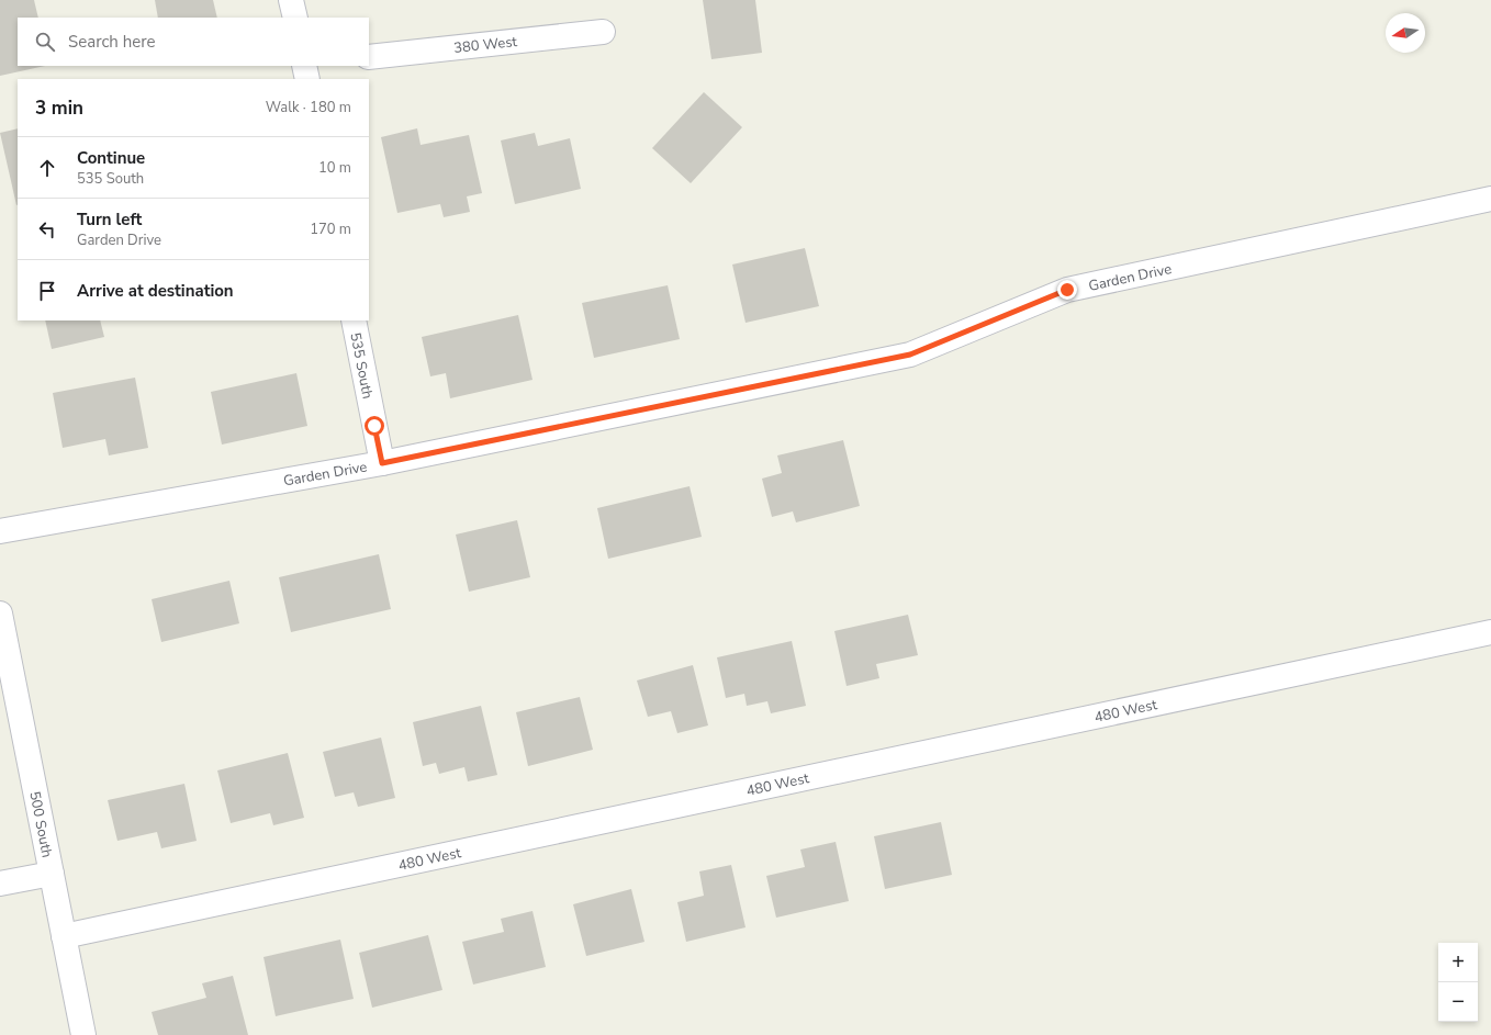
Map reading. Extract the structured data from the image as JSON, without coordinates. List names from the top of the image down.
{
  "streets": {
    "street": [
      "380 West",
      "Garden Drive",
      "535 South",
      "480 West",
      "500 South"
    ]
  },
  "crossings": [
    ["Garden Drive", "535 South"],
    ["480 West", "500 South"]
  ],
  "north": "left",
  "page": {
    "search": "Search here",
    "heading": ["3 min", "Walk · 180 m"],
    "list": [
      ["Continue", "535 South", "10 m"],
      ["Turn left", "Garden Drive", "170 m"],
      "Arrive at destination"
    ],
    "map_buttons": ["+", "−"]
  }
}
